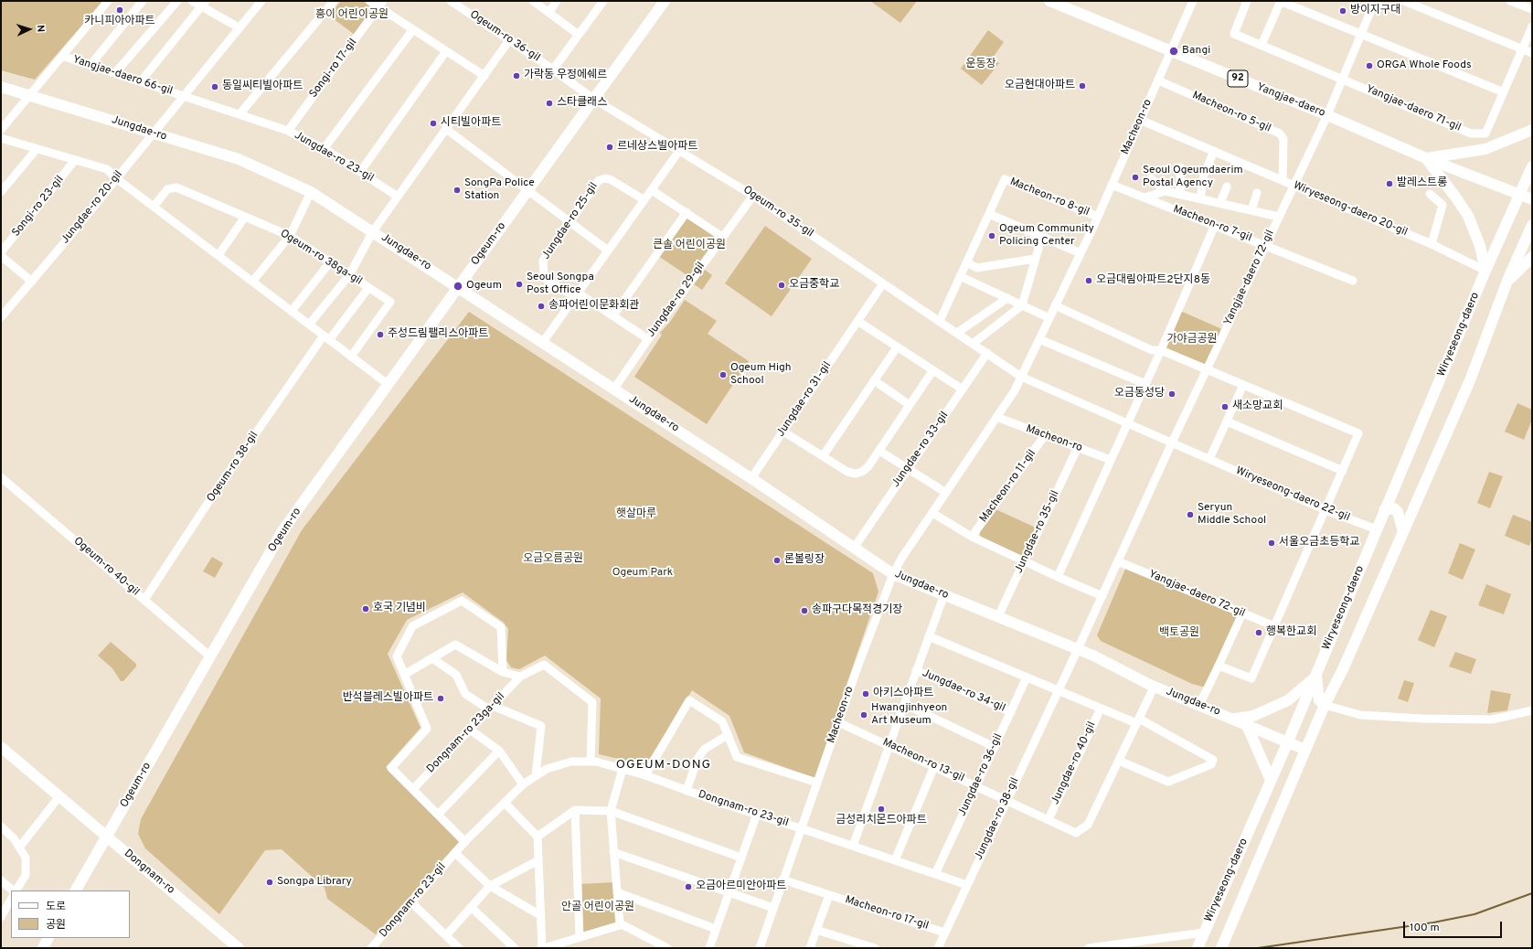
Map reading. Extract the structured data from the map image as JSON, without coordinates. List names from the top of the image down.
{
  "streets": {
    "main road": [
      "92",
      "Yangjae-daero",
      "Jungdae-ro",
      "Ogeum-ro",
      "Wiryeseong-daero",
      "Dongnam-ro"
    ],
    "street": [
      "Ogeum-ro 36-gil",
      "Songi-ro 17-gil",
      "Yangjae-daero 66-gil",
      "Yangjae-daero 71-gil",
      "Macheon-ro 5-gil",
      "Macheon-ro",
      "Jungdae-ro 23-gil",
      "Macheon-ro 8-gil",
      "Songi-ro 23-gil",
      "Jungdae-ro 20-gil",
      "Wiryeseong-daero 20-gil",
      "Ogeum-ro 35-gil",
      "Jungdae-ro 25-gil",
      "Macheon-ro 7-gil",
      "Ogeum-ro 38ga-gil",
      "Yangjae-daero 72-gil",
      "Jungdae-ro 29-gil",
      "Jungdae-ro 31-gil",
      "Jungdae-ro 33-gil",
      "Ogeum-ro 38-gil",
      "Macheon-ro 11-gil",
      "Wiryeseong-daero 22-gil",
      "Jungdae-ro 35-gil",
      "Ogeum-ro 40-gil",
      "Jungdae-ro 34-gil",
      "Dongnam-ro 23ga-gil",
      "Macheon-ro 13-gil",
      "Jungdae-ro 40-gil",
      "Jungdae-ro 36-gil",
      "Dongnam-ro 23-gil",
      "Jungdae-ro 38-gil",
      "Macheon-ro 17-gil"
    ]
  },
  "crossings": [
    ["Ogeum-ro 36-gil", "Ogeum-ro 35-gil"],
    ["Ogeum-ro 36-gil", "Ogeum-ro"],
    ["Songi-ro 17-gil", "Jungdae-ro 23-gil"],
    ["Yangjae-daero 66-gil", "Jungdae-ro"],
    ["Yangjae-daero 66-gil", "Jungdae-ro 23-gil"],
    ["Yangjae-daero 66-gil", "Jungdae-ro 20-gil"],
    ["Yangjae-daero", "Macheon-ro"],
    ["Yangjae-daero", "Yangjae-daero 72-gil"],
    ["Yangjae-daero", "Wiryeseong-daero"],
    ["Macheon-ro 5-gil", "Macheon-ro"],
    ["Macheon-ro 5-gil", "Wiryeseong-daero 20-gil"],
    ["Macheon-ro", "Jungdae-ro"],
    ["Macheon-ro", "Macheon-ro 8-gil"],
    ["Macheon-ro", "Wiryeseong-daero 20-gil"],
    ["Macheon-ro", "Ogeum-ro 35-gil"],
    ["Macheon-ro", "Macheon-ro 7-gil"],
    ["Macheon-ro", "Macheon-ro 11-gil"],
    ["Macheon-ro", "Wiryeseong-daero 22-gil"],
    ["Macheon-ro", "Jungdae-ro 35-gil"],
    ["Macheon-ro", "Macheon-ro 13-gil"],
    ["Macheon-ro", "Dongnam-ro 23-gil"],
    ["Macheon-ro", "Macheon-ro 17-gil"],
    ["Jungdae-ro", "Jungdae-ro 20-gil"],
    ["Jungdae-ro", "Ogeum-ro"],
    ["Jungdae-ro", "Yangjae-daero 72-gil"],
    ["Jungdae-ro", "Jungdae-ro 29-gil"],
    ["Jungdae-ro", "Wiryeseong-daero"],
    ["Jungdae-ro", "Jungdae-ro 31-gil"],
    ["Jungdae-ro", "Jungdae-ro 33-gil"],
    ["Jungdae-ro", "Jungdae-ro 35-gil"],
    ["Jungdae-ro", "Jungdae-ro 34-gil"],
    ["Jungdae-ro", "Jungdae-ro 40-gil"],
    ["Jungdae-ro", "Jungdae-ro 38-gil"],
    ["Macheon-ro 8-gil", "Ogeum-ro 35-gil"],
    ["Wiryeseong-daero 20-gil", "Yangjae-daero 72-gil"],
    ["Wiryeseong-daero 20-gil", "Wiryeseong-daero"],
    ["Ogeum-ro 35-gil", "Ogeum-ro"],
    ["Ogeum-ro 35-gil", "Jungdae-ro 29-gil"],
    ["Ogeum-ro 35-gil", "Jungdae-ro 31-gil"],
    ["Ogeum-ro 35-gil", "Jungdae-ro 33-gil"],
    ["Ogeum-ro 35-gil", "Wiryeseong-daero 22-gil"],
    ["Jungdae-ro 25-gil", "Jungdae-ro 29-gil"],
    ["Macheon-ro 7-gil", "Yangjae-daero 72-gil"],
    ["Ogeum-ro", "Ogeum-ro 40-gil"],
    ["Ogeum-ro", "Dongnam-ro"],
    ["Ogeum-ro 38ga-gil", "Ogeum-ro 38-gil"],
    ["Yangjae-daero 72-gil", "Wiryeseong-daero 22-gil"],
    ["Yangjae-daero 72-gil", "Jungdae-ro 38-gil"],
    ["Wiryeseong-daero", "Wiryeseong-daero 22-gil"],
    ["Ogeum-ro 38-gil", "Ogeum-ro 40-gil"],
    ["Jungdae-ro 34-gil", "Macheon-ro 13-gil"],
    ["Jungdae-ro 34-gil", "Jungdae-ro 36-gil"],
    ["Jungdae-ro 34-gil", "Dongnam-ro 23-gil"],
    ["Dongnam-ro 23ga-gil", "Dongnam-ro 23-gil"],
    ["Macheon-ro 13-gil", "Jungdae-ro 40-gil"],
    ["Macheon-ro 13-gil", "Jungdae-ro 36-gil"],
    ["Macheon-ro 13-gil", "Jungdae-ro 38-gil"],
    ["Jungdae-ro 40-gil", "Jungdae-ro 38-gil"],
    ["Jungdae-ro 36-gil", "Dongnam-ro 23-gil"],
    ["Dongnam-ro 23-gil", "Jungdae-ro 38-gil"],
    ["Jungdae-ro 38-gil", "Macheon-ro 17-gil"]
  ],
  "districts": ["OGEUM-DONG"],
  "parks": [
    "흥이 어린이공원",
    "운동장",
    "큰솔 어린이공원",
    "가야금공원",
    "햇살마루",
    "오금오름공원",
    "Ogeum Park",
    "백토공원",
    "안골 어린이공원"
  ],
  "places": [
    "카니피아아파트",
    "방이지구대",
    "Bangi",
    "ORGA Whole Foods",
    "가락동 우정에쉐르",
    "오금현대아파트",
    "동일씨티빌아파트",
    "스타클래스",
    "시티빌아파트",
    "르네상스빌아파트",
    "Seoul Ogeumdaerim Postal Agency",
    "발레스트롱",
    "SongPa Police Station",
    "Ogeum Community Policing Center",
    "오금대림아파트2단지8동",
    "Seoul Songpa Post Office",
    "오금중학교",
    "Ogeum",
    "송파어린이문화회관",
    "주성드림팰리스아파트",
    "Ogeum High School",
    "오금동성당",
    "새소망교회",
    "Seryun Middle School",
    "서울오금초등학교",
    "론볼링장",
    "호국 기념비",
    "송파구다목적경기장",
    "행복한교회",
    "아키스아파트",
    "반석블레스빌아파트",
    "Hwangjinhyeon Art Museum",
    "금성리치몬드아파트",
    "Songpa Library",
    "오금아르미안아파트"
  ],
  "legend": ["도로", "공원"],
  "scale_bar": "100 m",
  "north": "right"
}
